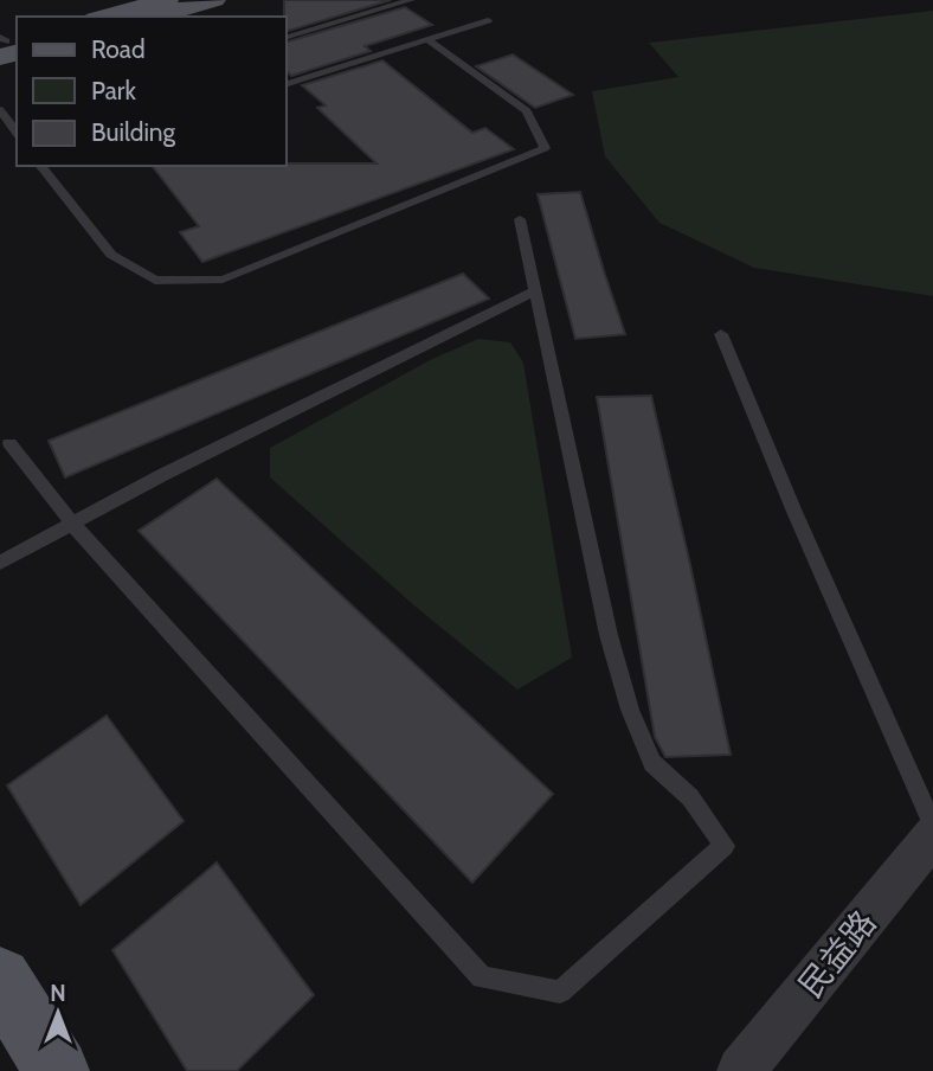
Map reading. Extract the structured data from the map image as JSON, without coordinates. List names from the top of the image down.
{
  "streets": {
    "street": ["民益路"]
  },
  "legend": ["Road", "Park", "Building"],
  "north": "top"
}
